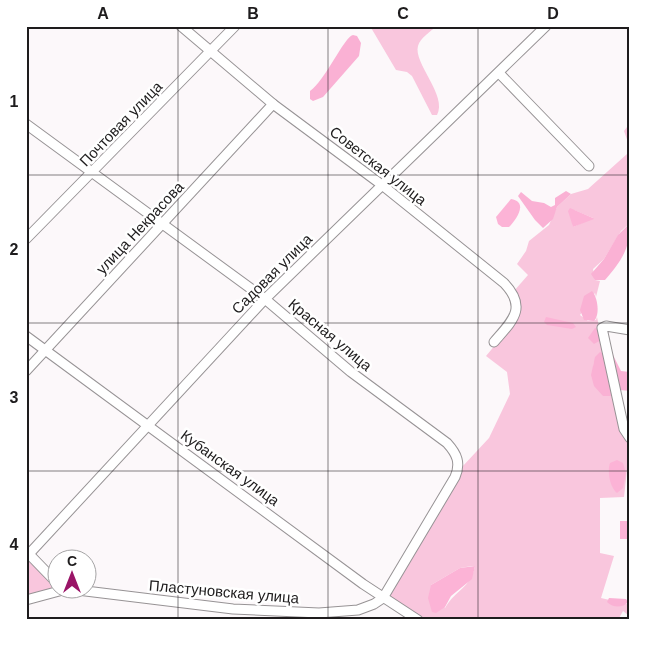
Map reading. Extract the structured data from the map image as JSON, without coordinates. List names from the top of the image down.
{
  "streets": {
    "street": [
      "Почтовая улица",
      "Советская улица",
      "улица Некрасова",
      "Садовая улица",
      "Красная улица",
      "Кубанская улица",
      "Пластуновская улица"
    ]
  },
  "crossings": [
    ["Почтовая улица", "Советская улица"],
    ["Почтовая улица", "Красная улица"],
    ["Советская улица", "улица Некрасова"],
    ["Советская улица", "Садовая улица"],
    ["улица Некрасова", "Красная улица"],
    ["улица Некрасова", "Кубанская улица"],
    ["Садовая улица", "Красная улица"],
    ["Садовая улица", "Кубанская улица"],
    ["Красная улица", "Кубанская улица"],
    ["Красная улица", "Пластуновская улица"],
    ["Кубанская улица", "Пластуновская улица"]
  ],
  "north": "top",
  "grid": {
    "columns": [
      "A",
      "B",
      "C",
      "D"
    ],
    "rows": [
      "1",
      "2",
      "3",
      "4"
    ]
  }
}
